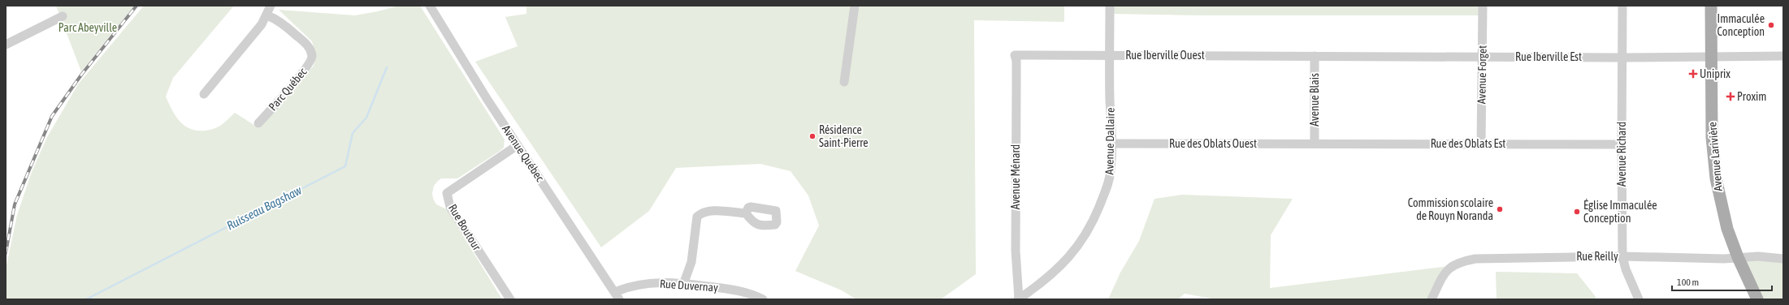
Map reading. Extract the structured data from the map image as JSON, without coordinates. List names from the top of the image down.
{
  "streets": {
    "main road": ["Avenue Larivière"],
    "street": [
      "Rue Iberville Ouest",
      "Rue Iberville Est",
      "Avenue Forget",
      "Parc Québec",
      "Avenue Blais",
      "Avenue Dallaire",
      "Rue des Oblats Ouest",
      "Rue des Oblats Est",
      "Avenue Québec",
      "Avenue Richard",
      "Avenue Ménard",
      "Rue Boutour",
      "Rue Reilly",
      "Rue Duvernay"
    ]
  },
  "crossings": [
    ["Rue Iberville Ouest", "Rue Iberville Est"],
    ["Rue Iberville Ouest", "Avenue Blais"],
    ["Rue Iberville Ouest", "Avenue Dallaire"],
    ["Rue Iberville Ouest", "Avenue Ménard"],
    ["Rue Iberville Est", "Avenue Forget"],
    ["Rue Iberville Est", "Avenue Blais"],
    ["Rue Iberville Est", "Avenue Richard"],
    ["Rue Iberville Est", "Avenue Larivière"],
    ["Avenue Forget", "Rue des Oblats Est"],
    ["Avenue Blais", "Rue des Oblats Ouest"],
    ["Avenue Blais", "Rue des Oblats Est"],
    ["Avenue Dallaire", "Rue des Oblats Ouest"],
    ["Avenue Dallaire", "Avenue Ménard"],
    ["Rue des Oblats Ouest", "Rue des Oblats Est"],
    ["Rue des Oblats Est", "Avenue Richard"],
    ["Avenue Québec", "Rue Boutour"],
    ["Avenue Québec", "Rue Duvernay"],
    ["Avenue Richard", "Rue Reilly"],
    ["Avenue Larivière", "Rue Reilly"]
  ],
  "water": ["Ruisseau Bagshaw"],
  "parks": ["Parc Abeyville"],
  "places": {
    "other": [
      "Immaculée Conception",
      "Résidence Saint-Pierre",
      "Commission scolaire de Rouyn Noranda",
      "Église Immaculée Conception"
    ],
    "health": ["Uniprix", "Proxim"]
  },
  "scale_bar": "100 m"
}
